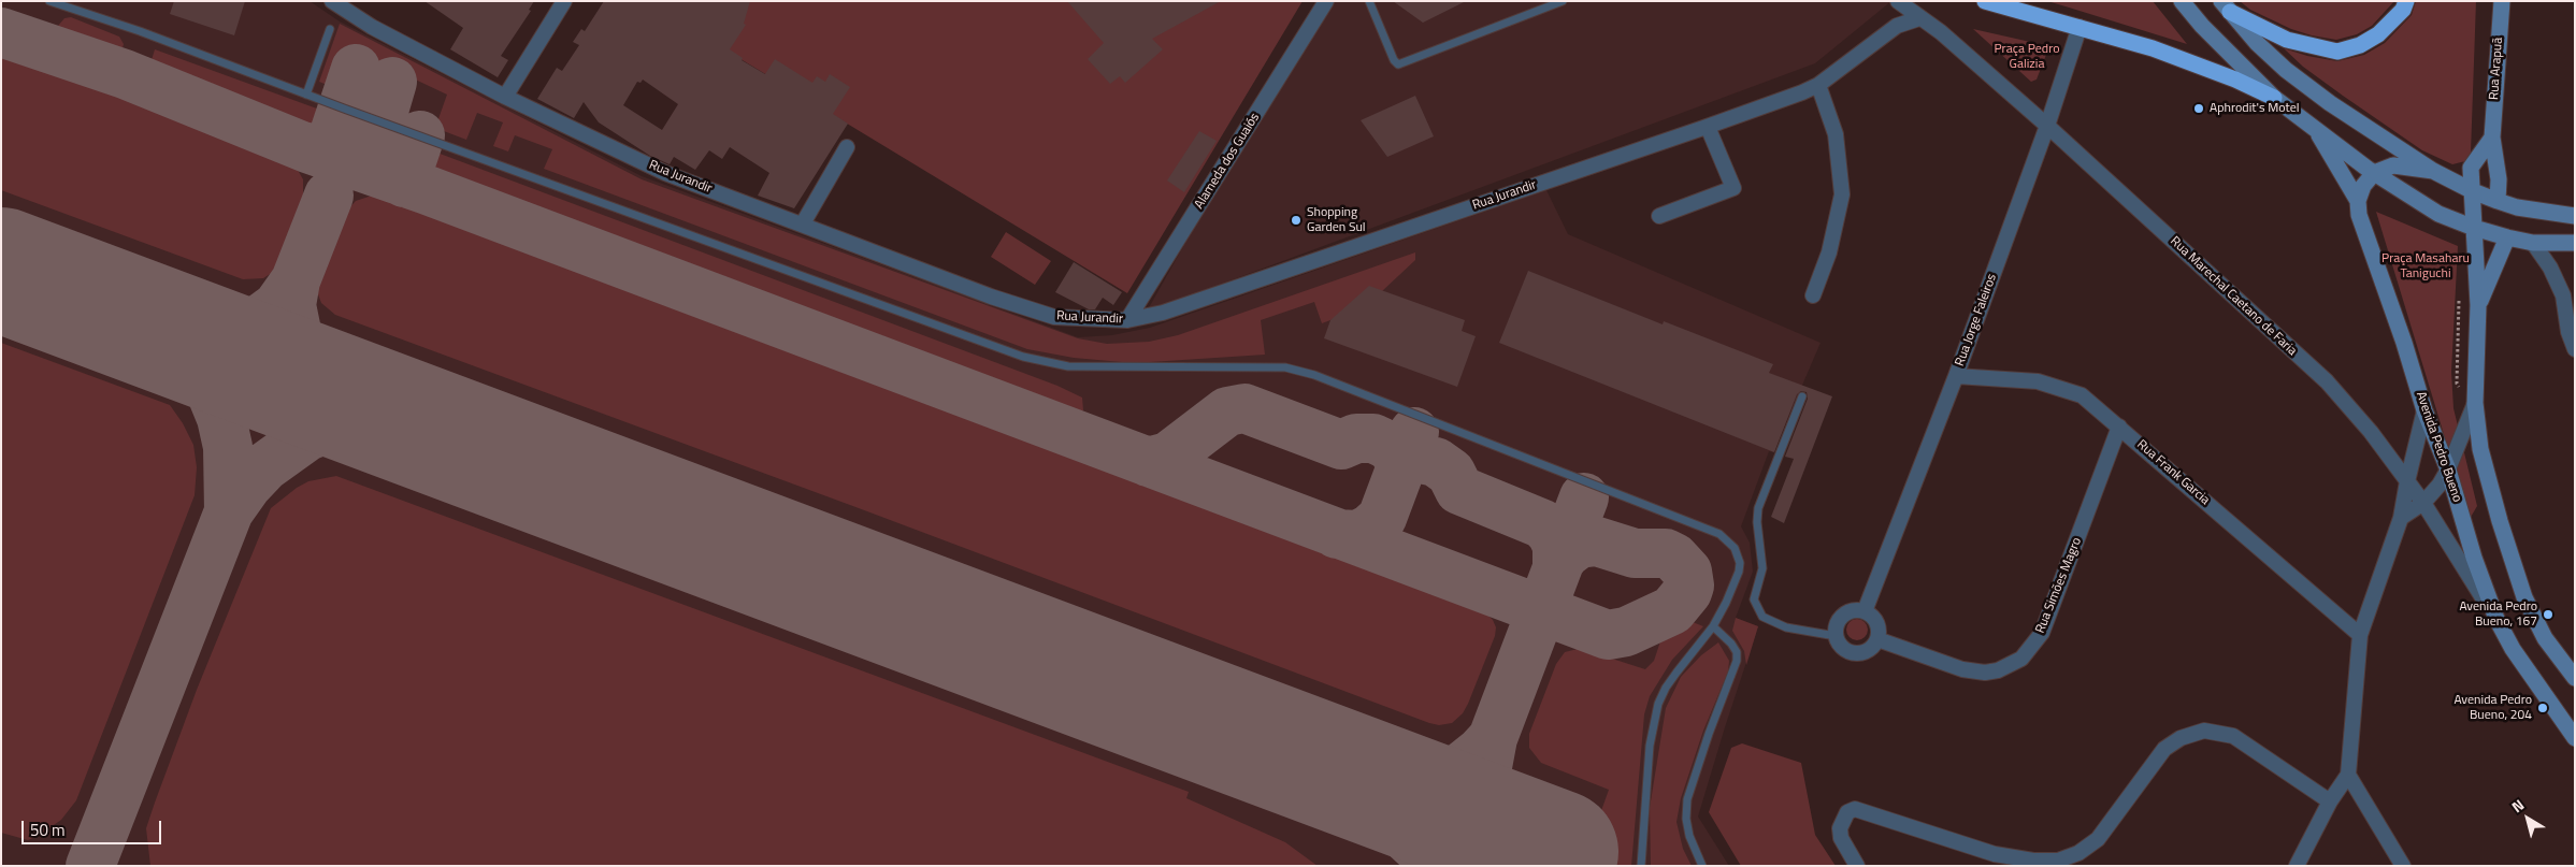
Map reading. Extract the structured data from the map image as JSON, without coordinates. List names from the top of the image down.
{
  "streets": {
    "main road": ["Rua Arapuã", "Avenida Pedro Bueno"],
    "street": [
      "Alameda dos Guaiós",
      "Rua Jurandir",
      "Rua Marechal Caetano de Faria",
      "Rua Jorge Faleiros",
      "Rua Frank Garcia",
      "Rua Simões Magro"
    ]
  },
  "crossings": [
    ["Alameda dos Guaiós", "Rua Jurandir"],
    ["Rua Jurandir", "Rua Marechal Caetano de Faria"],
    ["Rua Marechal Caetano de Faria", "Rua Jorge Faleiros"],
    ["Rua Marechal Caetano de Faria", "Avenida Pedro Bueno"],
    ["Rua Jorge Faleiros", "Rua Frank Garcia"],
    ["Rua Jorge Faleiros", "Rua Simões Magro"],
    ["Rua Frank Garcia", "Rua Simões Magro"]
  ],
  "parks": ["Praça Pedro Galizia", "Praça Masaharu Taniguchi"],
  "places": [
    "Aphrodit's Motel",
    "Shopping Garden Sul",
    "Avenida Pedro Bueno, 167",
    "Avenida Pedro Bueno, 204"
  ],
  "scale_bar": "50 m",
  "north": "top left"
}
